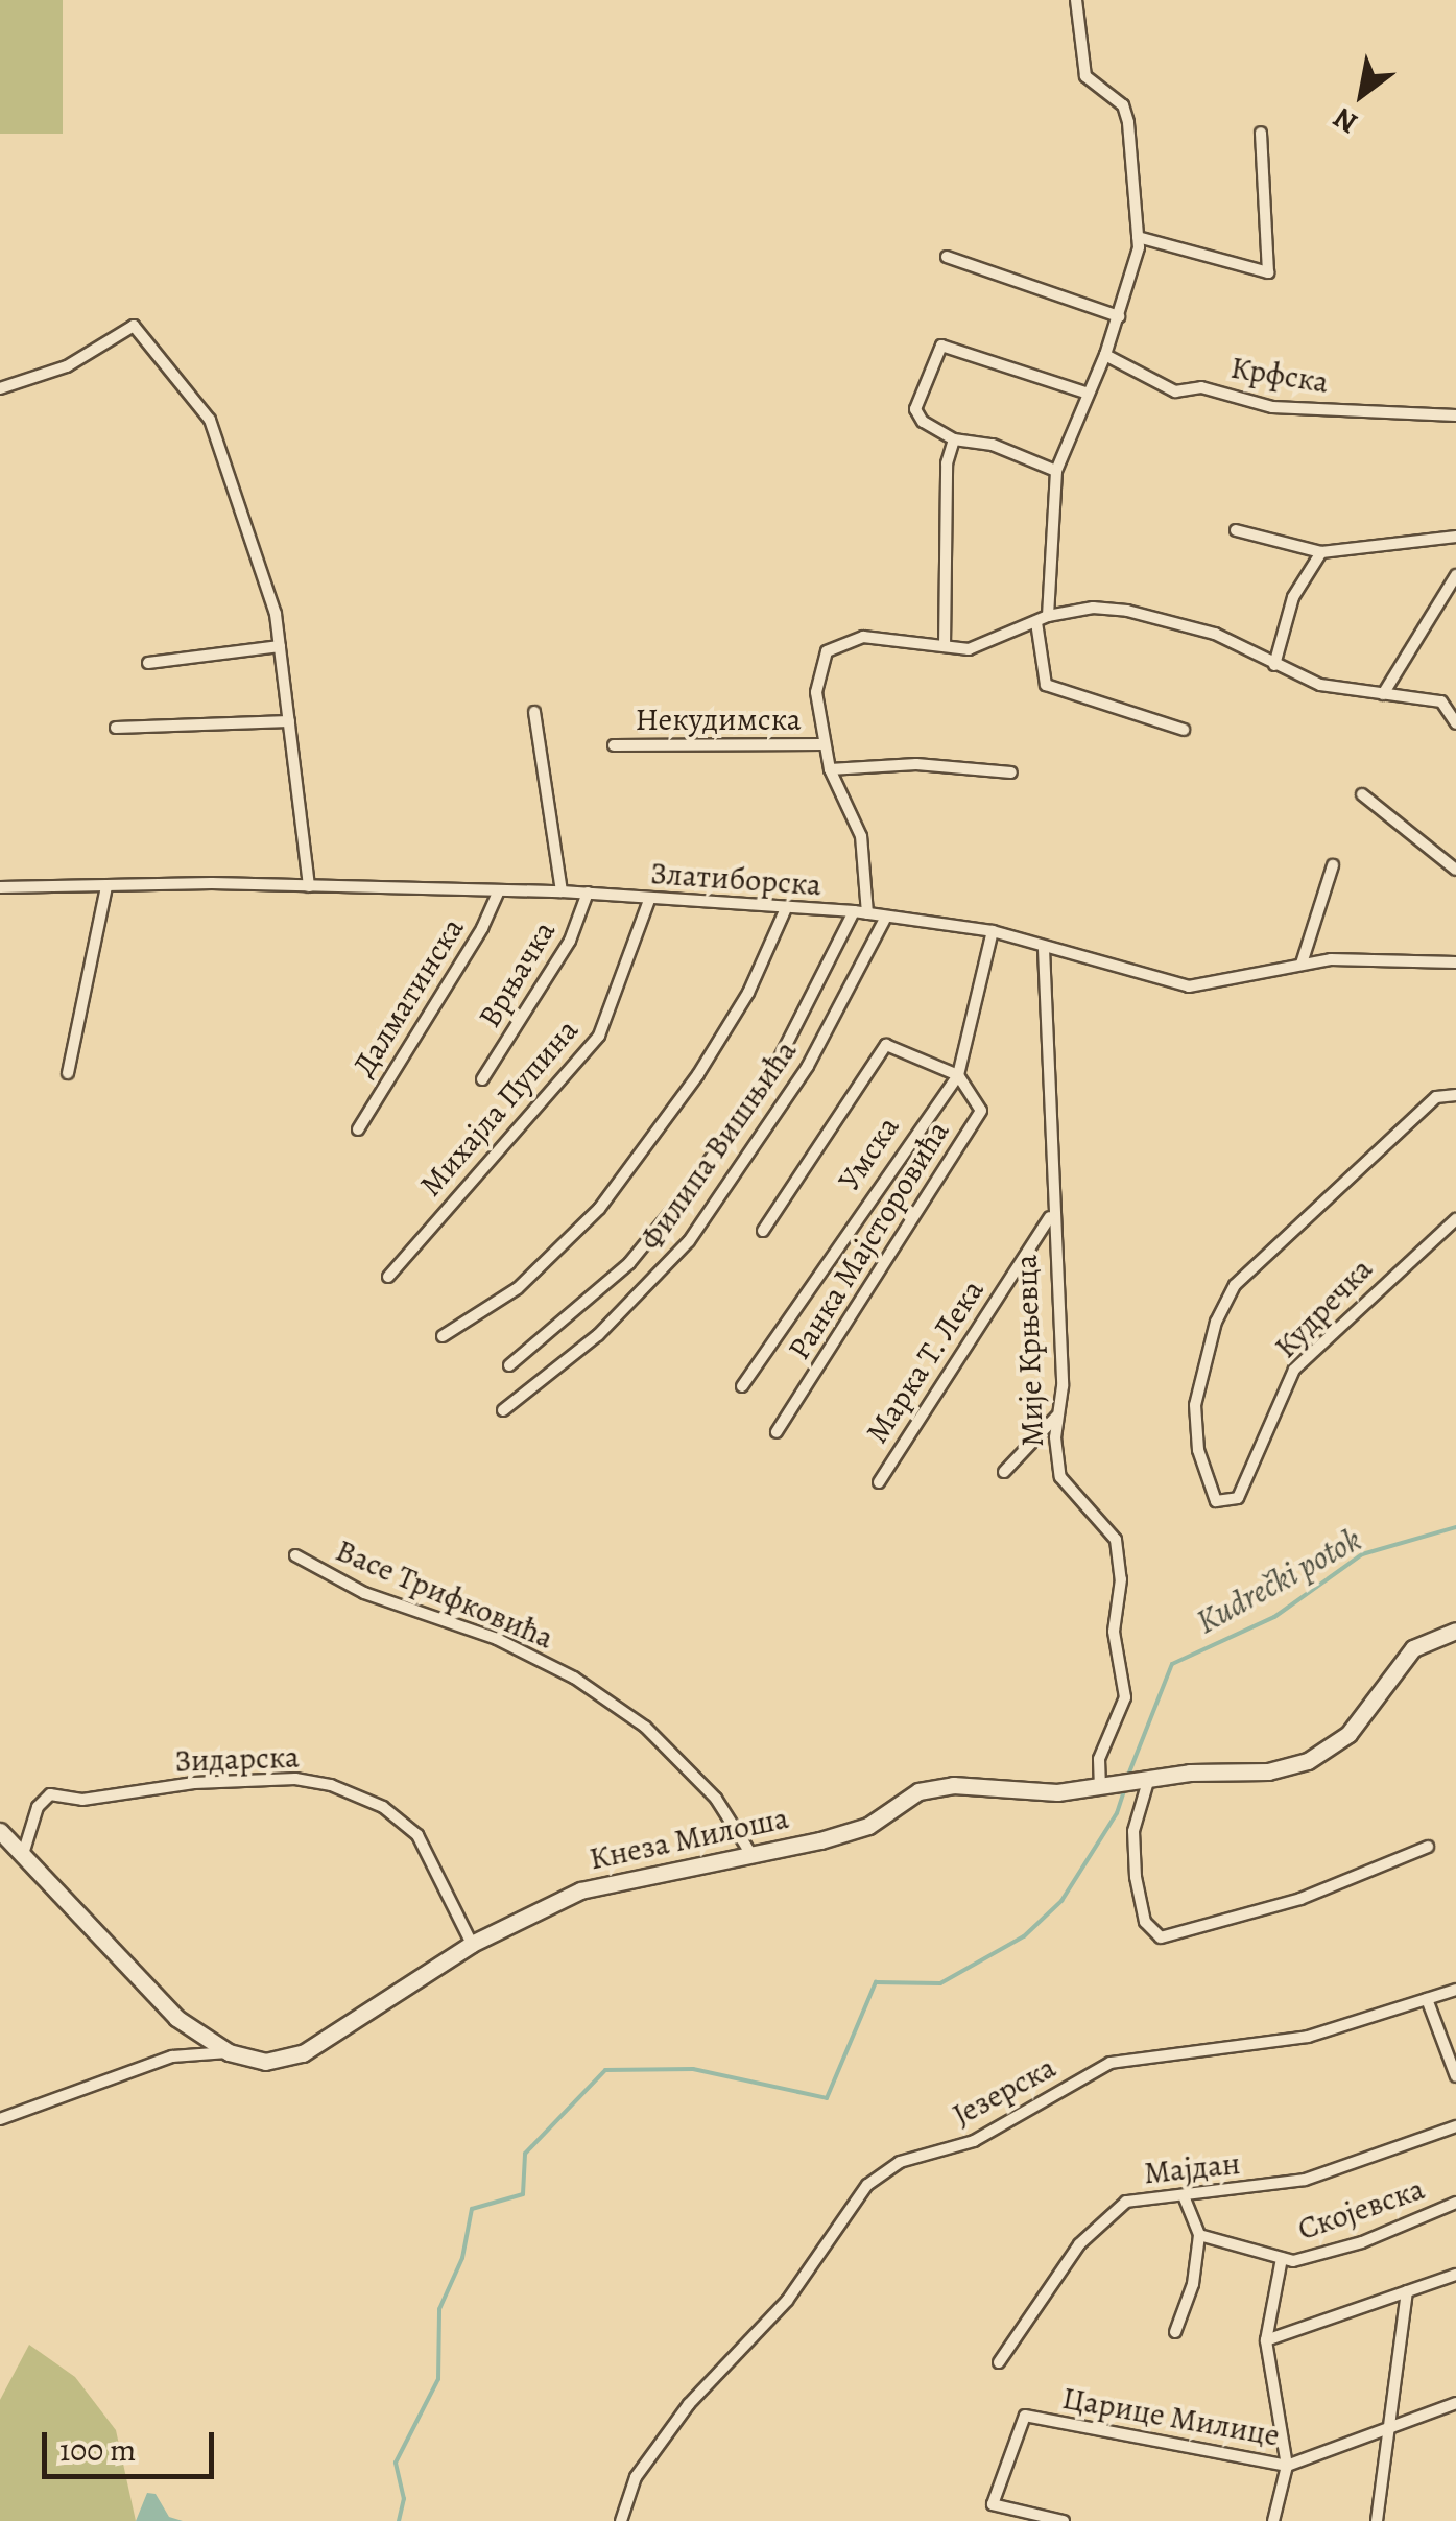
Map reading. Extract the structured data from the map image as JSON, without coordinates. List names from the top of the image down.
{
  "streets": {
    "street": [
      "Крфска",
      "Некудимска",
      "Златиборска",
      "Врњачка",
      "Далматинска",
      "Михајла Пупина",
      "Филипа Вишњића",
      "Умска",
      "Ранка Мајсторовића",
      "Кудречка",
      "Мије Крњевца",
      "Марка Т. Лека",
      "Васе Трифковића",
      "Зидарска",
      "Кнеза Милоша",
      "Језерска",
      "Мајдан",
      "Скојевска",
      "Царице Милице"
    ]
  },
  "crossings": [
    ["Златиборска", "Врњачка"],
    ["Златиборска", "Далматинска"],
    ["Златиборска", "Михајла Пупина"],
    ["Златиборска", "Филипа Вишњића"],
    ["Златиборска", "Умска"],
    ["Златиборска", "Мије Крњевца"],
    ["Умска", "Ранка Мајсторовића"],
    ["Мије Крњевца", "Марка Т. Лека"],
    ["Мије Крњевца", "Кнеза Милоша"],
    ["Васе Трифковића", "Кнеза Милоша"],
    ["Зидарска", "Кнеза Милоша"]
  ],
  "water": ["Kudrečki potok"],
  "scale_bar": "100 m",
  "north": "bottom left"
}
